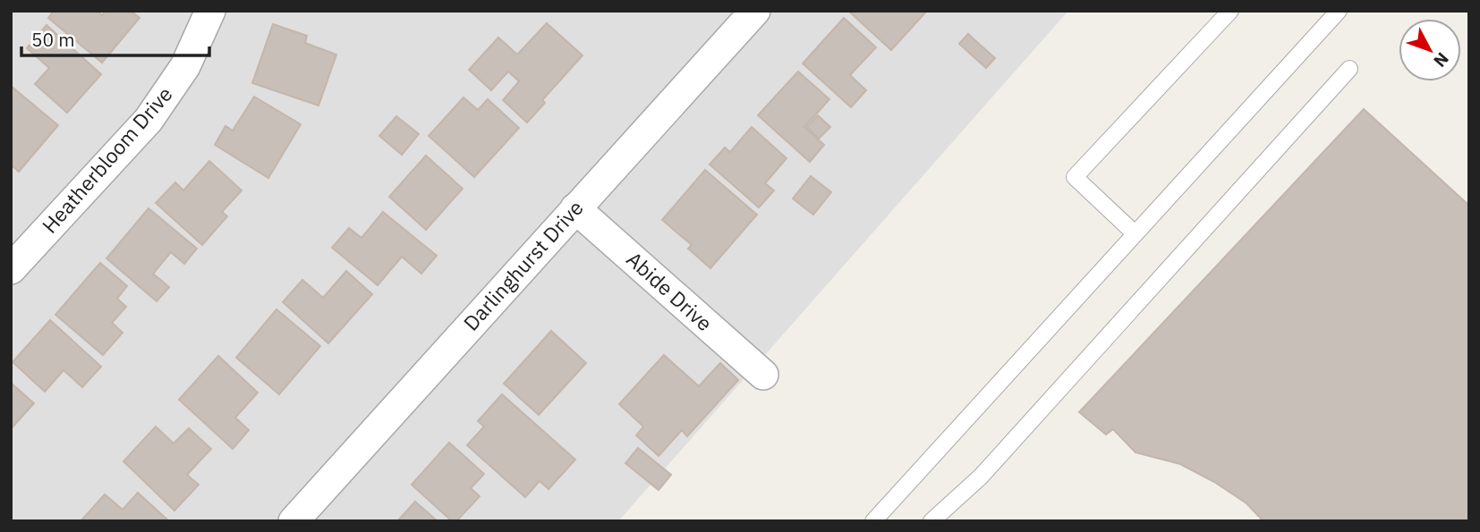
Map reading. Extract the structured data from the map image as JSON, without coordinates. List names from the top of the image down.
{
  "streets": {
    "street": ["Heatherbloom Drive", "Darlinghurst Drive", "Abide Drive"]
  },
  "crossings": [
    ["Darlinghurst Drive", "Abide Drive"]
  ],
  "scale_bar": "50 m",
  "north": "bottom right"
}
